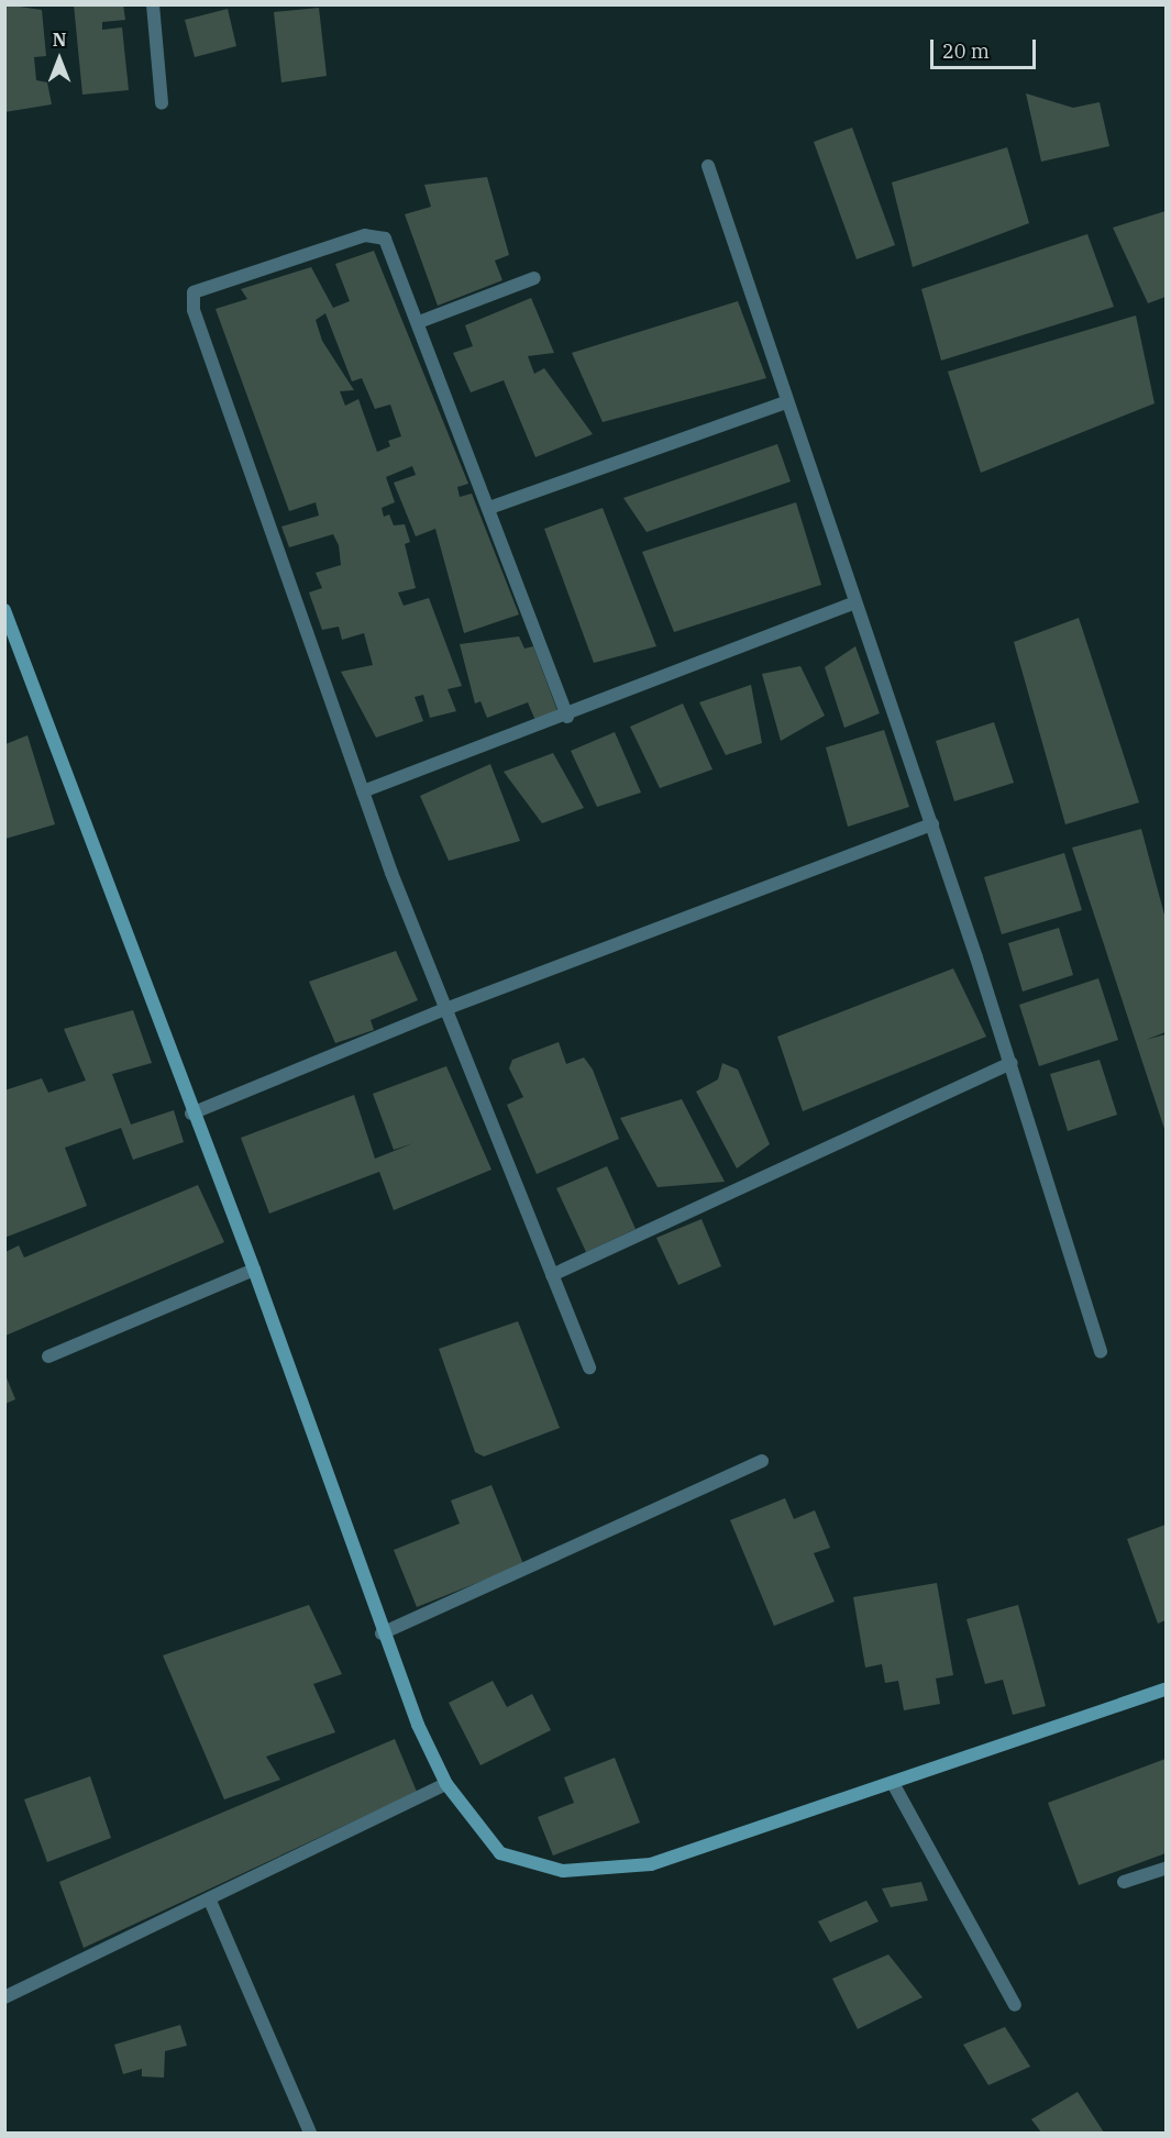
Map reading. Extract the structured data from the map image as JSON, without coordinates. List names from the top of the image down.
{
  "scale_bar": "20 m",
  "north": "top"
}
